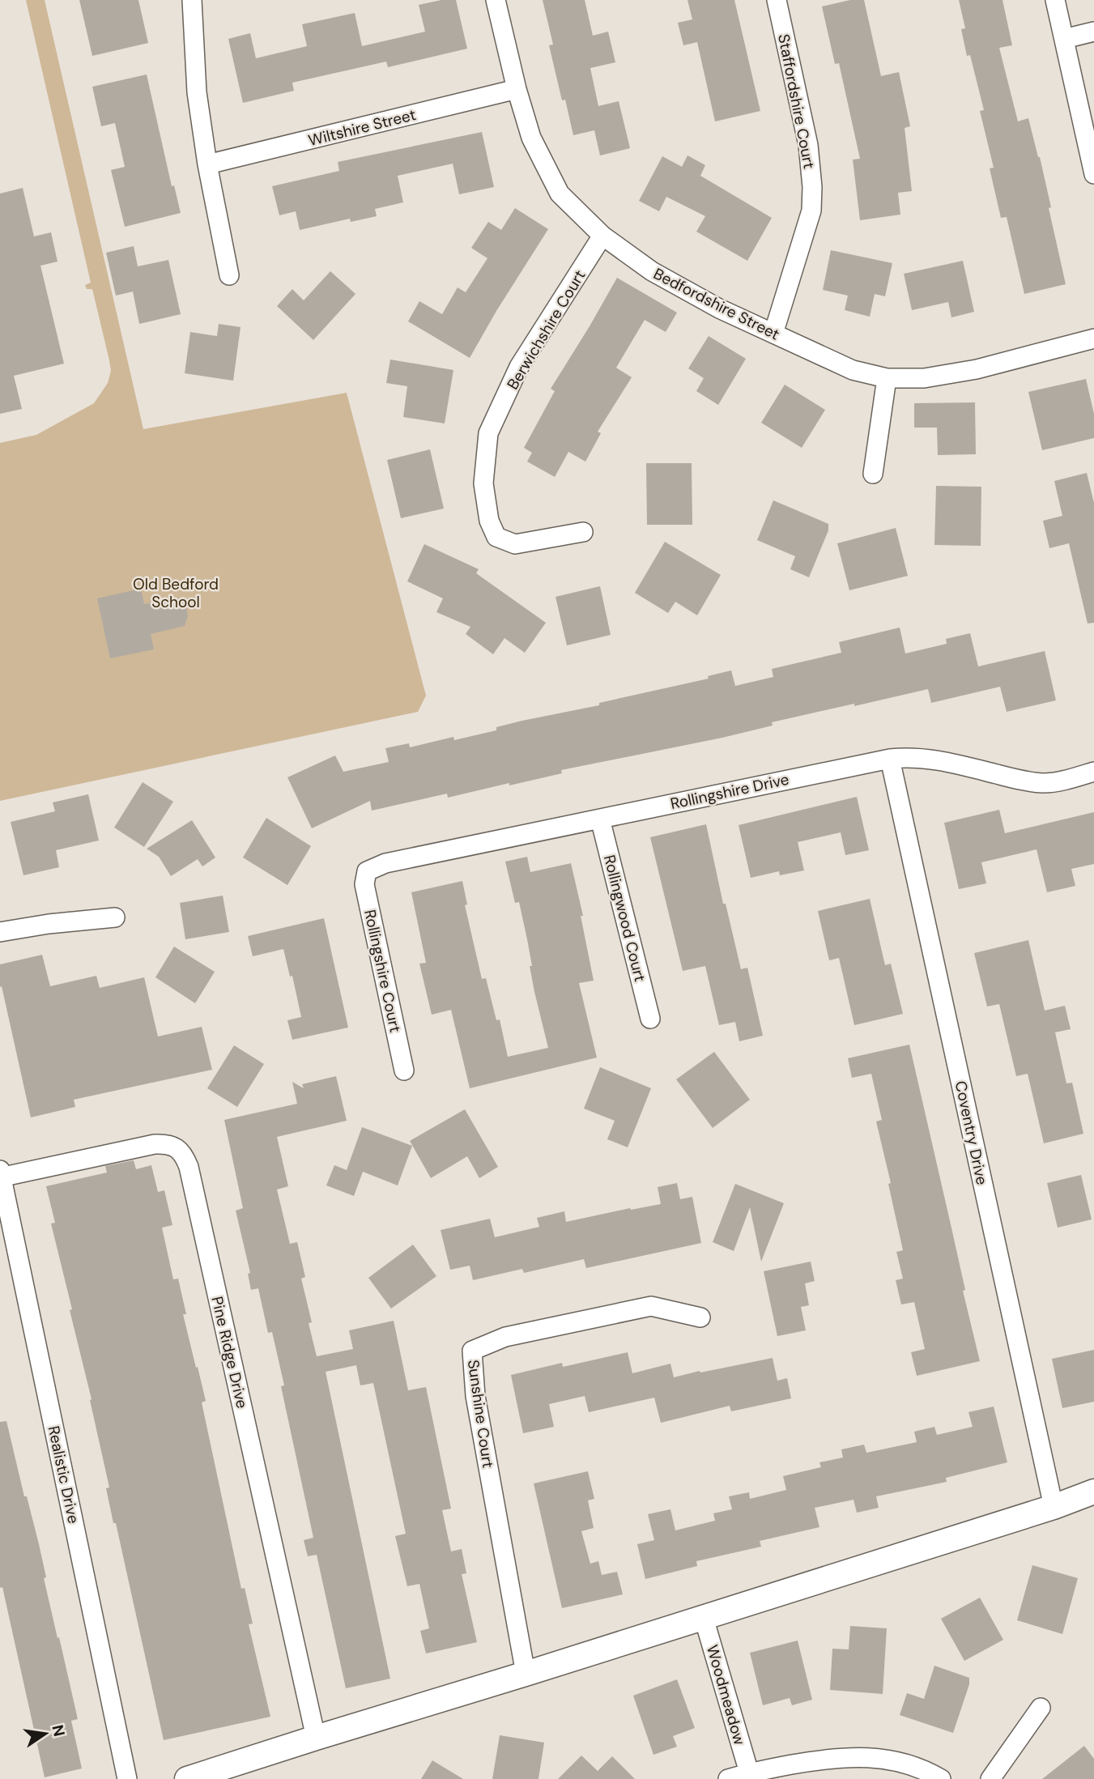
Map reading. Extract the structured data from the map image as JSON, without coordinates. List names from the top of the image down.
{
  "streets": {
    "street": [
      "Staffordshire Court",
      "Wiltshire Street",
      "Bedfordshire Street",
      "Berwichshire Court",
      "Rollingshire Drive",
      "Rollingwood Court",
      "Rollingshire Court",
      "Coventry Drive",
      "Pine Ridge Drive",
      "Sunshine Court",
      "Realistic Drive",
      "Woodmeadow"
    ]
  },
  "crossings": [
    ["Staffordshire Court", "Bedfordshire Street"],
    ["Wiltshire Street", "Bedfordshire Street"],
    ["Bedfordshire Street", "Berwichshire Court"],
    ["Rollingshire Drive", "Rollingwood Court"],
    ["Rollingshire Drive", "Rollingshire Court"],
    ["Rollingshire Drive", "Coventry Drive"],
    ["Pine Ridge Drive", "Realistic Drive"]
  ],
  "parks": ["Old Bedford School"],
  "north": "right"
}
